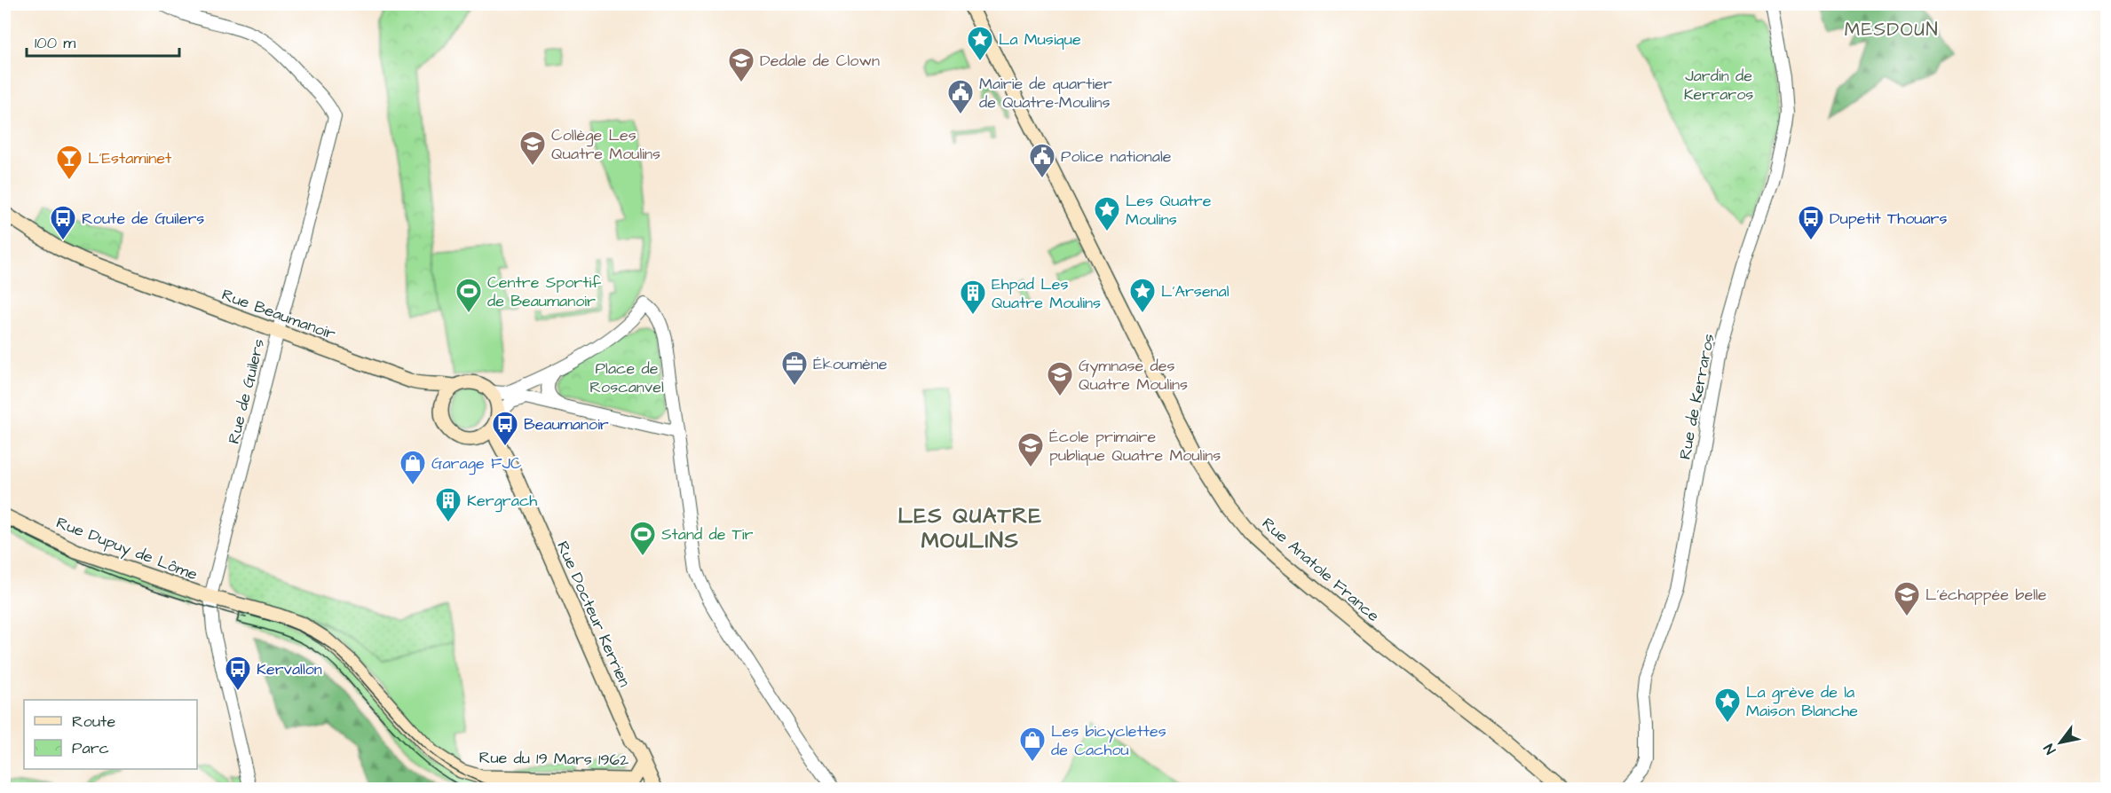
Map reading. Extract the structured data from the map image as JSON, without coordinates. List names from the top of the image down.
{
  "streets": {
    "main road": [
      "Rue Beaumanoir",
      "Rue Dupuy de Lôme",
      "Rue Anatole France",
      "Rue Docteur Kerrien",
      "Rue du 19 Mars 1962"
    ],
    "street": ["Rue de Guilers", "Rue de Kerraros"]
  },
  "crossings": [
    ["Rue Beaumanoir", "Rue de Guilers"],
    ["Rue Beaumanoir", "Rue Docteur Kerrien"],
    ["Rue de Guilers", "Rue Dupuy de Lôme"],
    ["Rue de Guilers", "Rue du 19 Mars 1962"],
    ["Rue Dupuy de Lôme", "Rue du 19 Mars 1962"],
    ["Rue Docteur Kerrien", "Rue du 19 Mars 1962"]
  ],
  "districts": ["MESDOUN", "LES QUATRE MOULINS"],
  "parks": ["Jardin de Kerraros", "Place de Roscanvel"],
  "places": {
    "place": [
      "La Musique",
      "Les Quatre Moulins",
      "L'Arsenal",
      "La grève de la Maison Blanche"
    ],
    "school or university": [
      "Dedale de Clown",
      "Collège Les Quatre Moulins",
      "Gymnase des Quatre Moulins",
      "École primaire publique Quatre Moulins",
      "L'échappée belle"
    ],
    "public building": ["Mairie de quartier de Quatre-Moulins", "Police nationale"],
    "bar": ["L'Estaminet"],
    "bus stop": [
      "Route de Guilers",
      "Dupetit Thouars",
      "Beaumanoir",
      "Kervallon"
    ],
    "sports": ["Centre Sportif de Beaumanoir", "Stand de Tir"],
    "building": ["Ehpad Les Quatre Moulins", "Kergrach"],
    "office": ["Ékoumène"],
    "shop": ["Garage FJC", "Les bicyclettes de Cachou"]
  },
  "legend": ["Route", "Parc"],
  "scale_bar": "100 m",
  "north": "bottom left"
}
